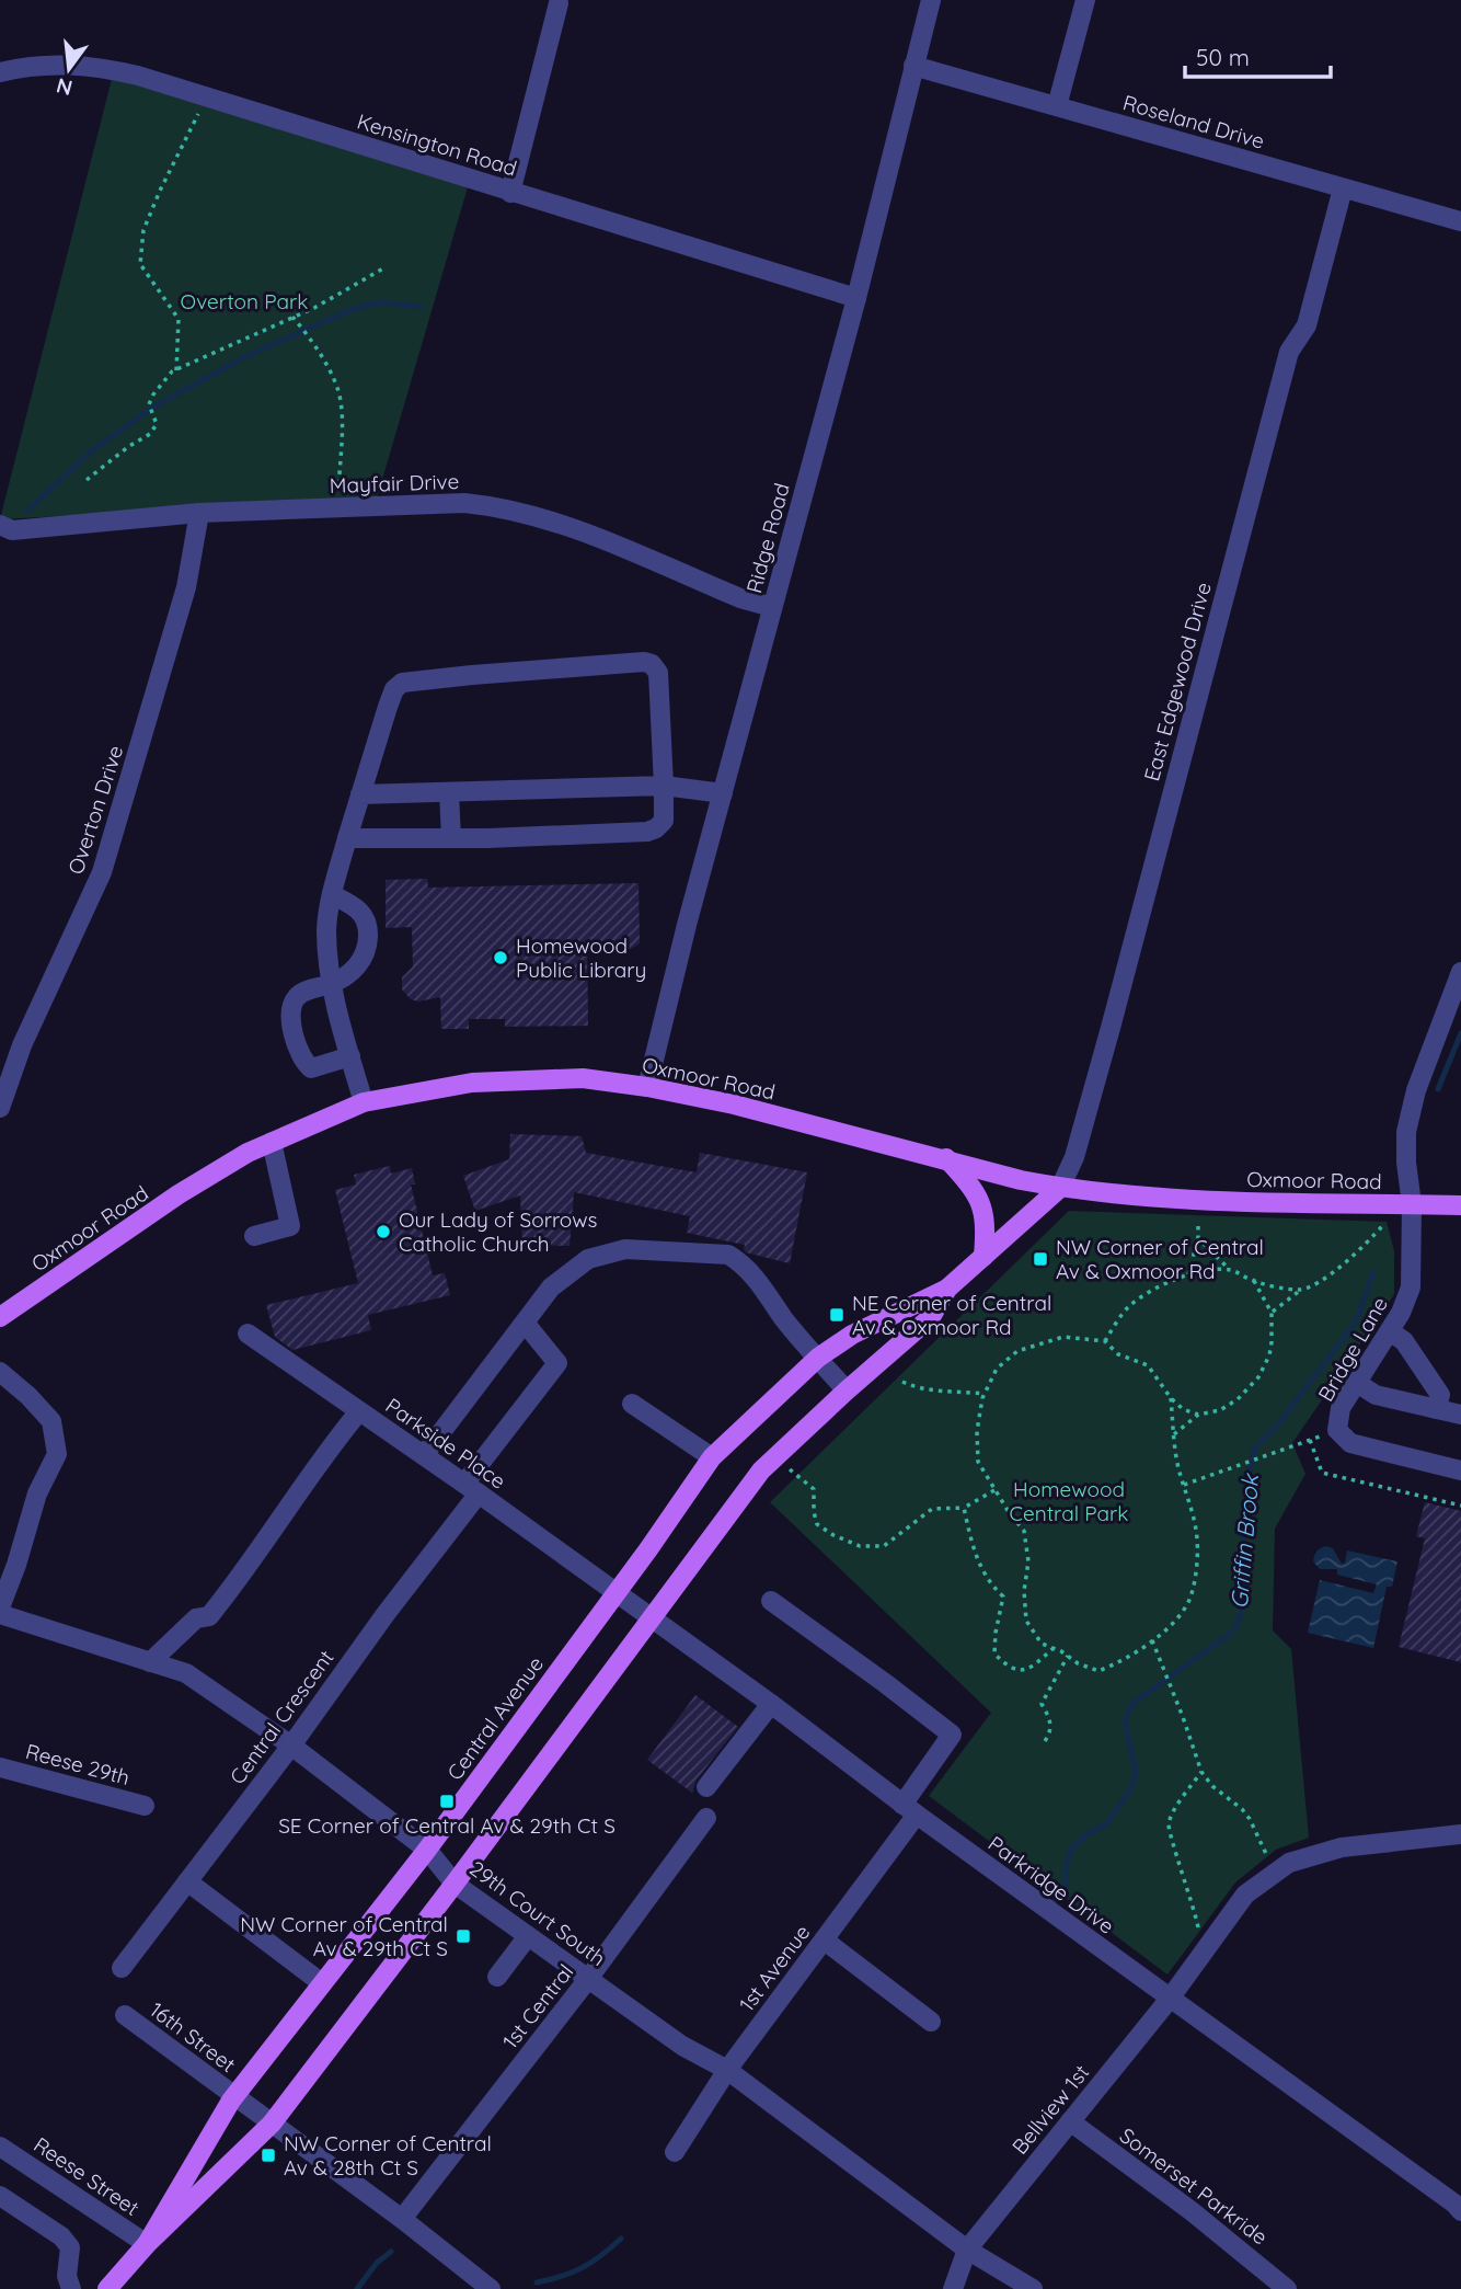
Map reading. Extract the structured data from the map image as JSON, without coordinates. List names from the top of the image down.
{
  "streets": {
    "main road": ["Oxmoor Road", "Central Avenue"],
    "street": [
      "Roseland Drive",
      "Kensington Road",
      "Mayfair Drive",
      "Ridge Road",
      "East Edgewood Drive",
      "Overton Drive",
      "Bridge Lane",
      "Parkside Place",
      "Central Crescent",
      "Reese 29th",
      "Parkridge Drive",
      "29th Court South",
      "1st Avenue",
      "1st Central",
      "16th Street",
      "Bellview 1st",
      "Reese Street",
      "Somerset Parkride"
    ]
  },
  "crossings": [
    ["Roseland Drive", "Ridge Road"],
    ["Roseland Drive", "East Edgewood Drive"],
    ["Kensington Road", "Ridge Road"],
    ["Mayfair Drive", "Ridge Road"],
    ["Mayfair Drive", "Overton Drive"],
    ["Ridge Road", "Oxmoor Road"],
    ["East Edgewood Drive", "Oxmoor Road"],
    ["East Edgewood Drive", "Central Avenue"],
    ["Oxmoor Road", "Bridge Lane"],
    ["Oxmoor Road", "Central Avenue"],
    ["Parkside Place", "Central Crescent"],
    ["Parkside Place", "Central Avenue"],
    ["Parkside Place", "Parkridge Drive"],
    ["Central Crescent", "29th Court South"],
    ["Central Avenue", "Parkridge Drive"],
    ["Central Avenue", "29th Court South"],
    ["Central Avenue", "16th Street"],
    ["Central Avenue", "Reese Street"],
    ["Parkridge Drive", "1st Avenue"],
    ["Parkridge Drive", "Bellview 1st"],
    ["29th Court South", "1st Avenue"],
    ["29th Court South", "1st Central"],
    ["29th Court South", "Bellview 1st"],
    ["1st Central", "16th Street"],
    ["Bellview 1st", "Somerset Parkride"]
  ],
  "water": ["Griffin Brook"],
  "parks": ["Overton Park", "Homewood Central Park"],
  "places": {
    "other": ["Homewood Public Library", "Our Lady of Sorrows Catholic Church"],
    "transit": [
      "NW Corner of Central Av & Oxmoor Rd",
      "NE Corner of Central Av & Oxmoor Rd",
      "SE Corner of Central Av & 29th Ct S",
      "NW Corner of Central Av & 29th Ct S",
      "NW Corner of Central Av & 28th Ct S"
    ]
  },
  "scale_bar": "50 m",
  "north": "bottom"
}
